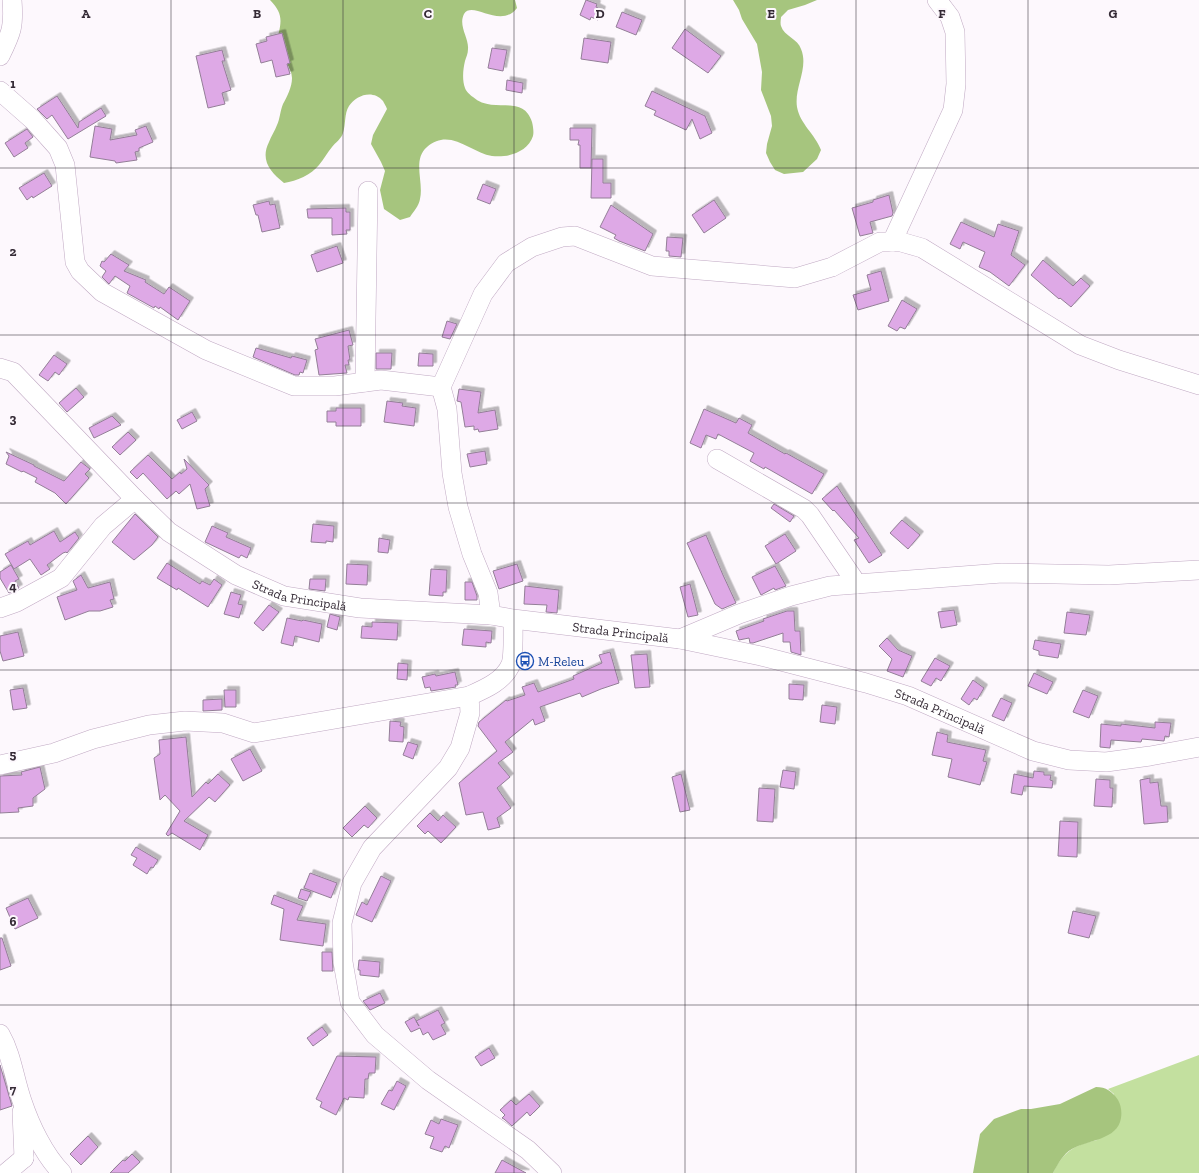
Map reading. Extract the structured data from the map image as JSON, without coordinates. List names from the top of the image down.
{
  "streets": {
    "street": ["Strada Principală"]
  },
  "places": {
    "bus stop": ["M-Releu"]
  },
  "grid": {
    "columns": [
      "A",
      "B",
      "C",
      "D",
      "E",
      "F",
      "G"
    ],
    "rows": [
      "1",
      "2",
      "3",
      "4",
      "5",
      "6",
      "7"
    ]
  }
}
